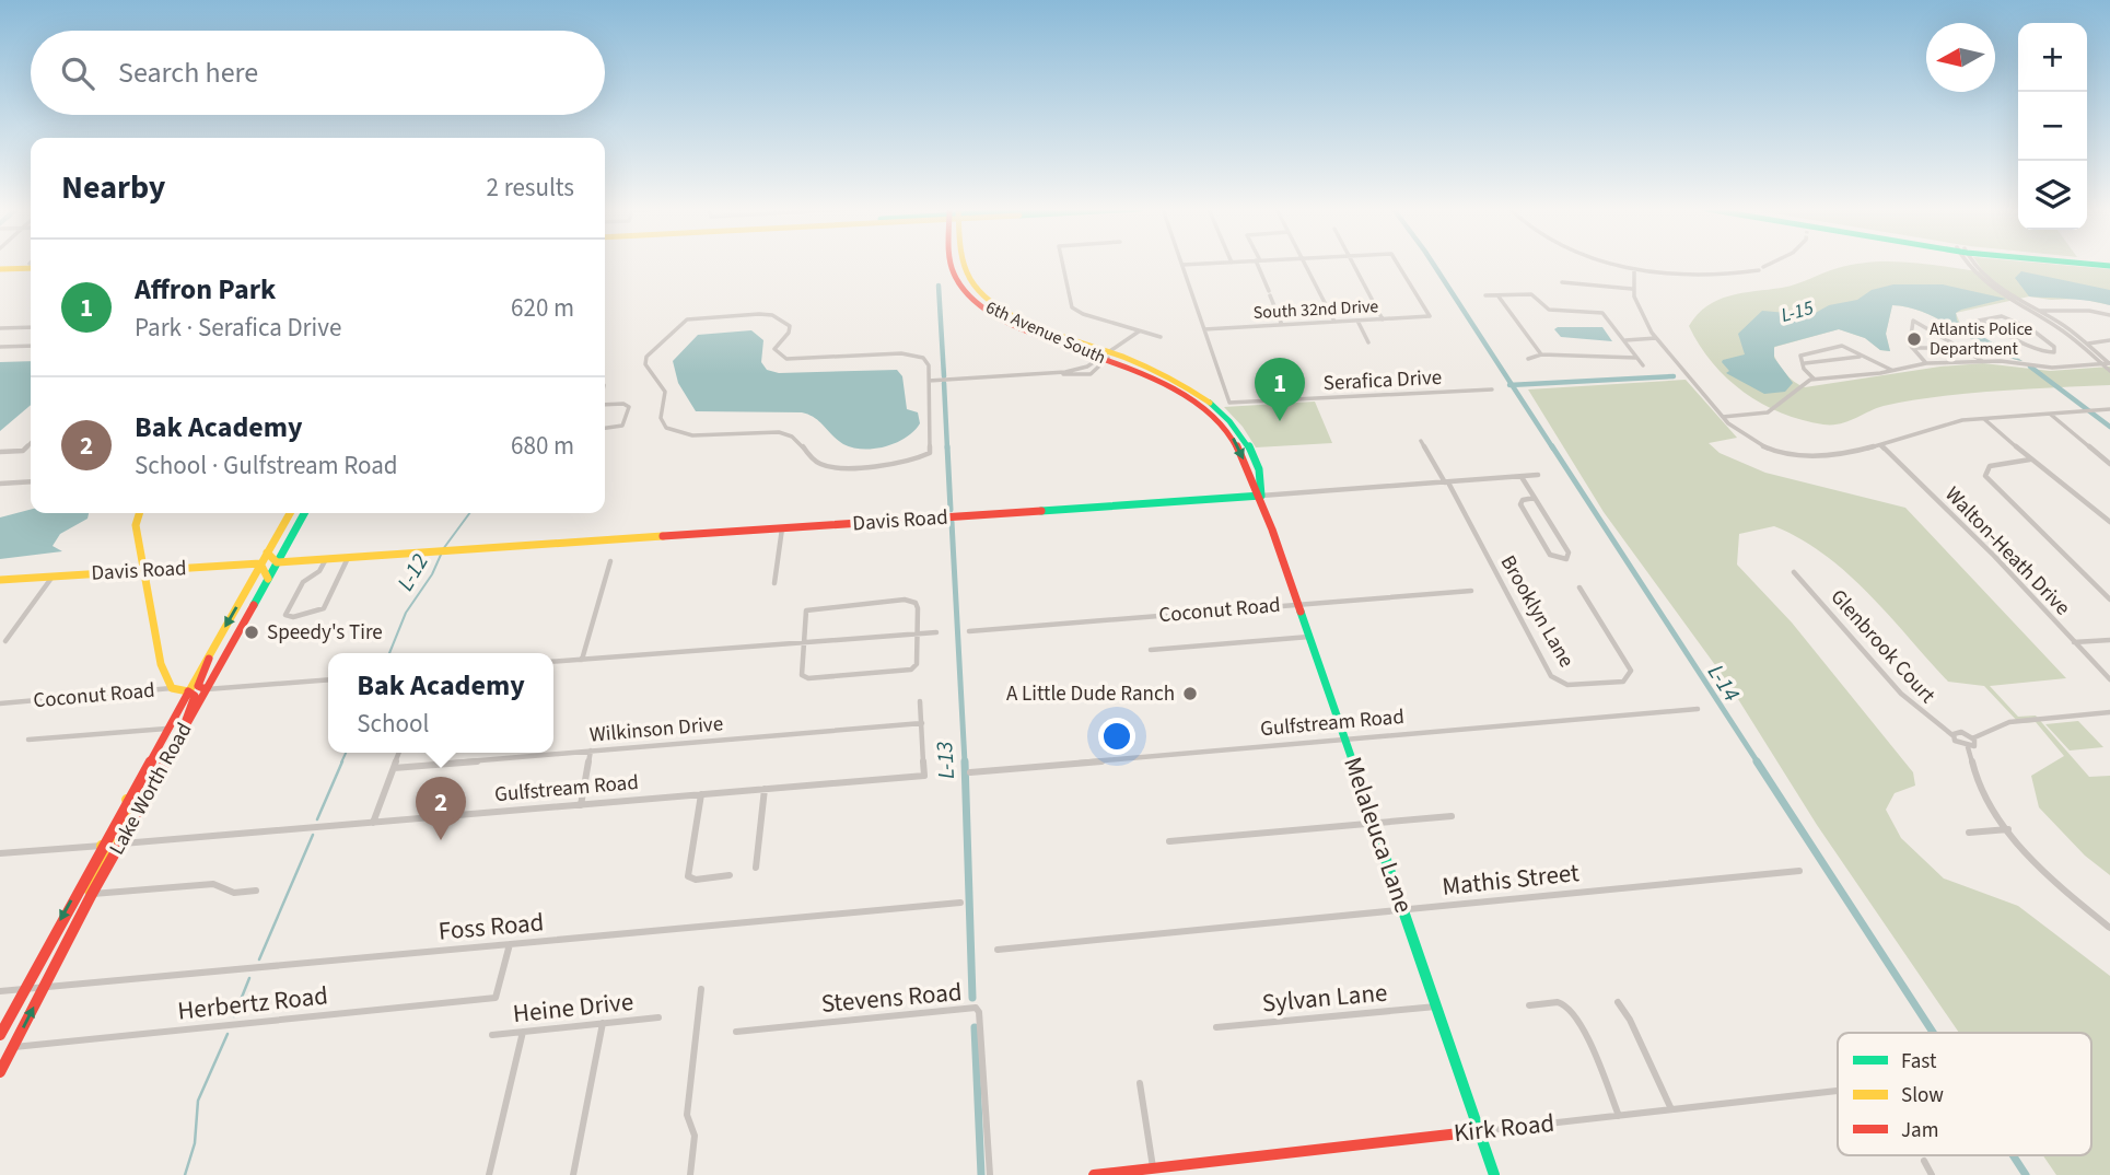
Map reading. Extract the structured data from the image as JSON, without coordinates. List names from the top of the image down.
{
  "streets": {
    "main road": [
      "6th Avenue South",
      "Davis Road",
      "Coconut Road",
      "Lake Worth Road",
      "Melaleuca Lane",
      "Kirk Road"
    ],
    "street": [
      "South 32nd Drive",
      "Serafica Drive",
      "Walton-Heath Drive",
      "Brooklyn Lane",
      "Glenbrook Court",
      "Gulfstream Road",
      "Wilkinson Drive",
      "Mathis Street",
      "Foss Road",
      "Stevens Road",
      "Sylvan Lane",
      "Herbertz Road",
      "Heine Drive"
    ]
  },
  "crossings": [
    ["South 32nd Drive", "Serafica Drive"],
    ["6th Avenue South", "Melaleuca Lane"],
    ["Davis Road", "Brooklyn Lane"],
    ["Davis Road", "Lake Worth Road"],
    ["Davis Road", "Melaleuca Lane"],
    ["Coconut Road", "Lake Worth Road"],
    ["Coconut Road", "Melaleuca Lane"],
    ["Gulfstream Road", "Wilkinson Drive"],
    ["Gulfstream Road", "Lake Worth Road"],
    ["Gulfstream Road", "Melaleuca Lane"],
    ["Lake Worth Road", "Foss Road"],
    ["Lake Worth Road", "Herbertz Road"],
    ["Melaleuca Lane", "Mathis Street"],
    ["Melaleuca Lane", "Sylvan Lane"],
    ["Melaleuca Lane", "Kirk Road"],
    ["Foss Road", "Herbertz Road"]
  ],
  "water": [
    "L-15",
    "L-12",
    "L-14",
    "L-13"
  ],
  "places": ["Atlantis Police Department", "Speedy's Tire", "A Little Dude Ranch"],
  "legend": ["Fast", "Slow", "Jam"],
  "north": "left",
  "page": {
    "map_buttons": ["+", "−"],
    "search": "Search here",
    "heading": ["Nearby", "2 results"],
    "list": [
      {
        "mark": "1",
        "name": "Affron Park",
        "note": "Park · Serafica Drive",
        "value": "620 m"
      },
      {
        "mark": "2",
        "name": "Bak Academy",
        "note": "School · Gulfstream Road",
        "value": "680 m"
      }
    ],
    "pins": ["1", "2"],
    "popup": ["Bak Academy", "School"]
  }
}
